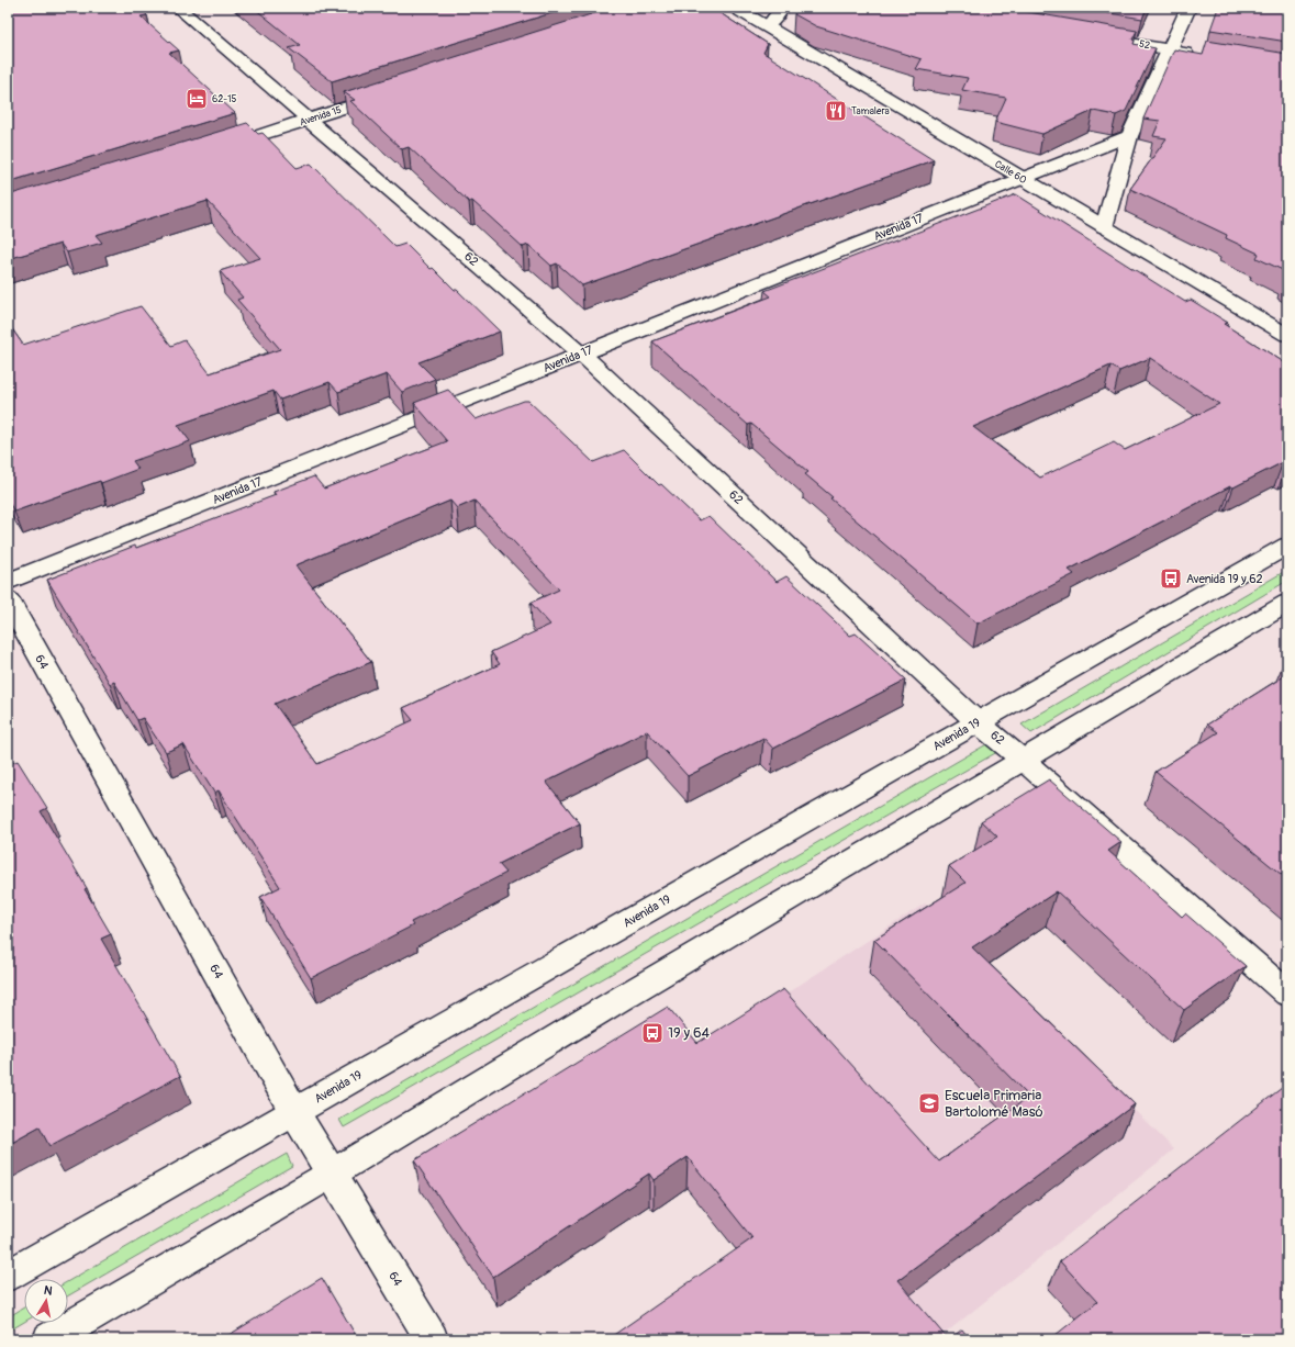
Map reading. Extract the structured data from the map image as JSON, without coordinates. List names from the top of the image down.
{
  "streets": {
    "street": [
      "52",
      "Avenida 15",
      "Calle 60",
      "Avenida 17",
      "62",
      "64",
      "Avenida 19"
    ]
  },
  "crossings": [
    ["Avenida 15", "62"],
    ["Calle 60", "Avenida 17"],
    ["Avenida 17", "62"],
    ["62", "Avenida 19"],
    ["64", "Avenida 19"]
  ],
  "places": {
    "hotel": ["62-15"],
    "restaurant": ["Tamalera"],
    "bus stop": ["Avenida 19 y 62", "19 y 64"],
    "school or university": ["Escuela Primaria Bartolomé Masó"]
  },
  "north": "top"
}
